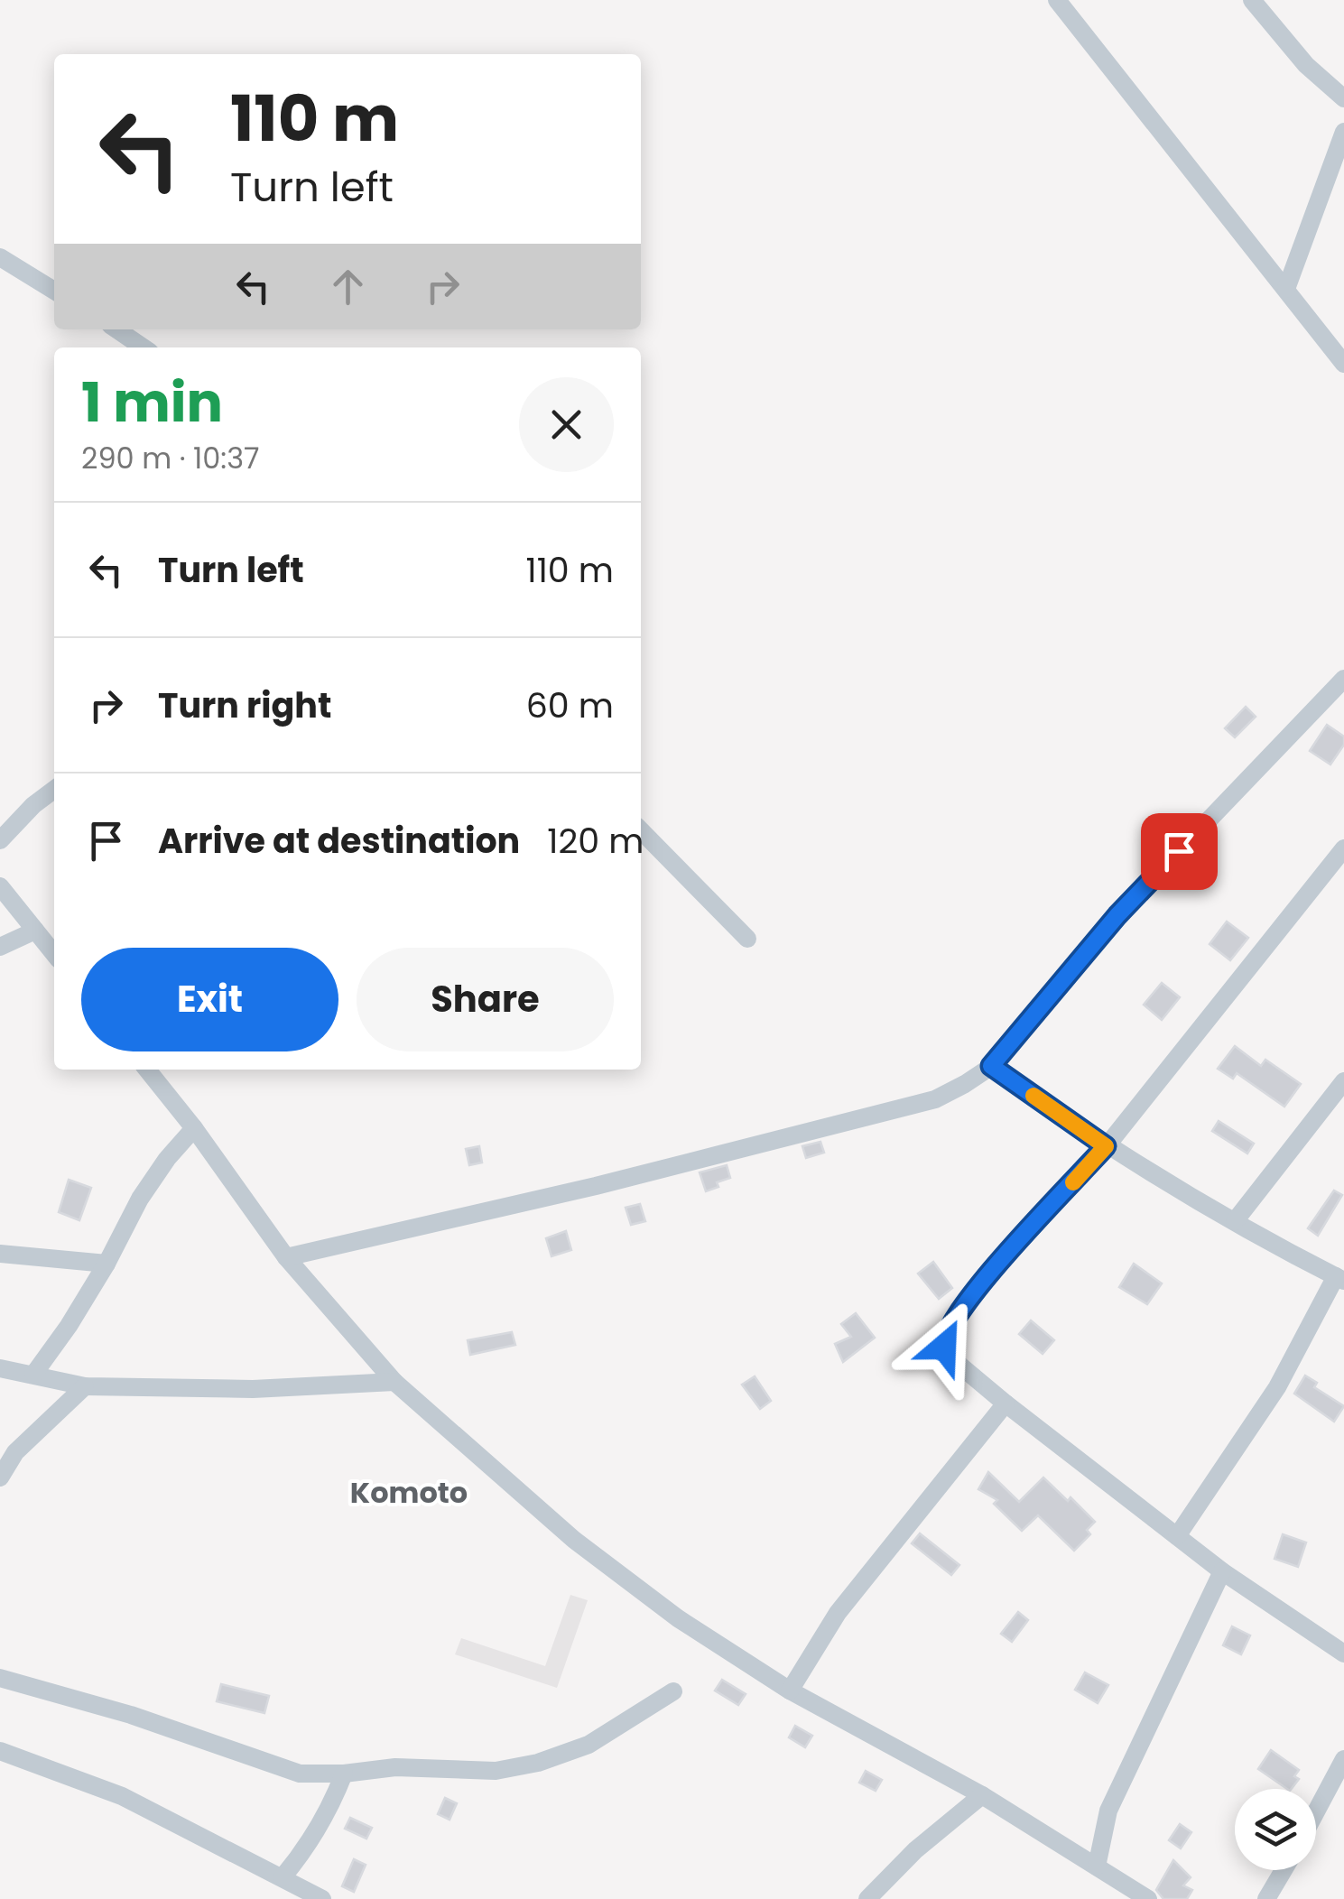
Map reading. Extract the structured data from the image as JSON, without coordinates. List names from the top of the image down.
{
  "districts": ["Komoto"],
  "page": {
    "turn": ["110 m", "Turn left"],
    "heading": ["1 min", "290 m · 10:37"],
    "list": [
      {
        "name": "Turn left",
        "value": "110 m"
      },
      {
        "name": "Turn right",
        "value": "60 m"
      },
      {
        "name": "Arrive at destination",
        "value": "120 m"
      }
    ],
    "buttons": ["Exit", "Share"]
  }
}
